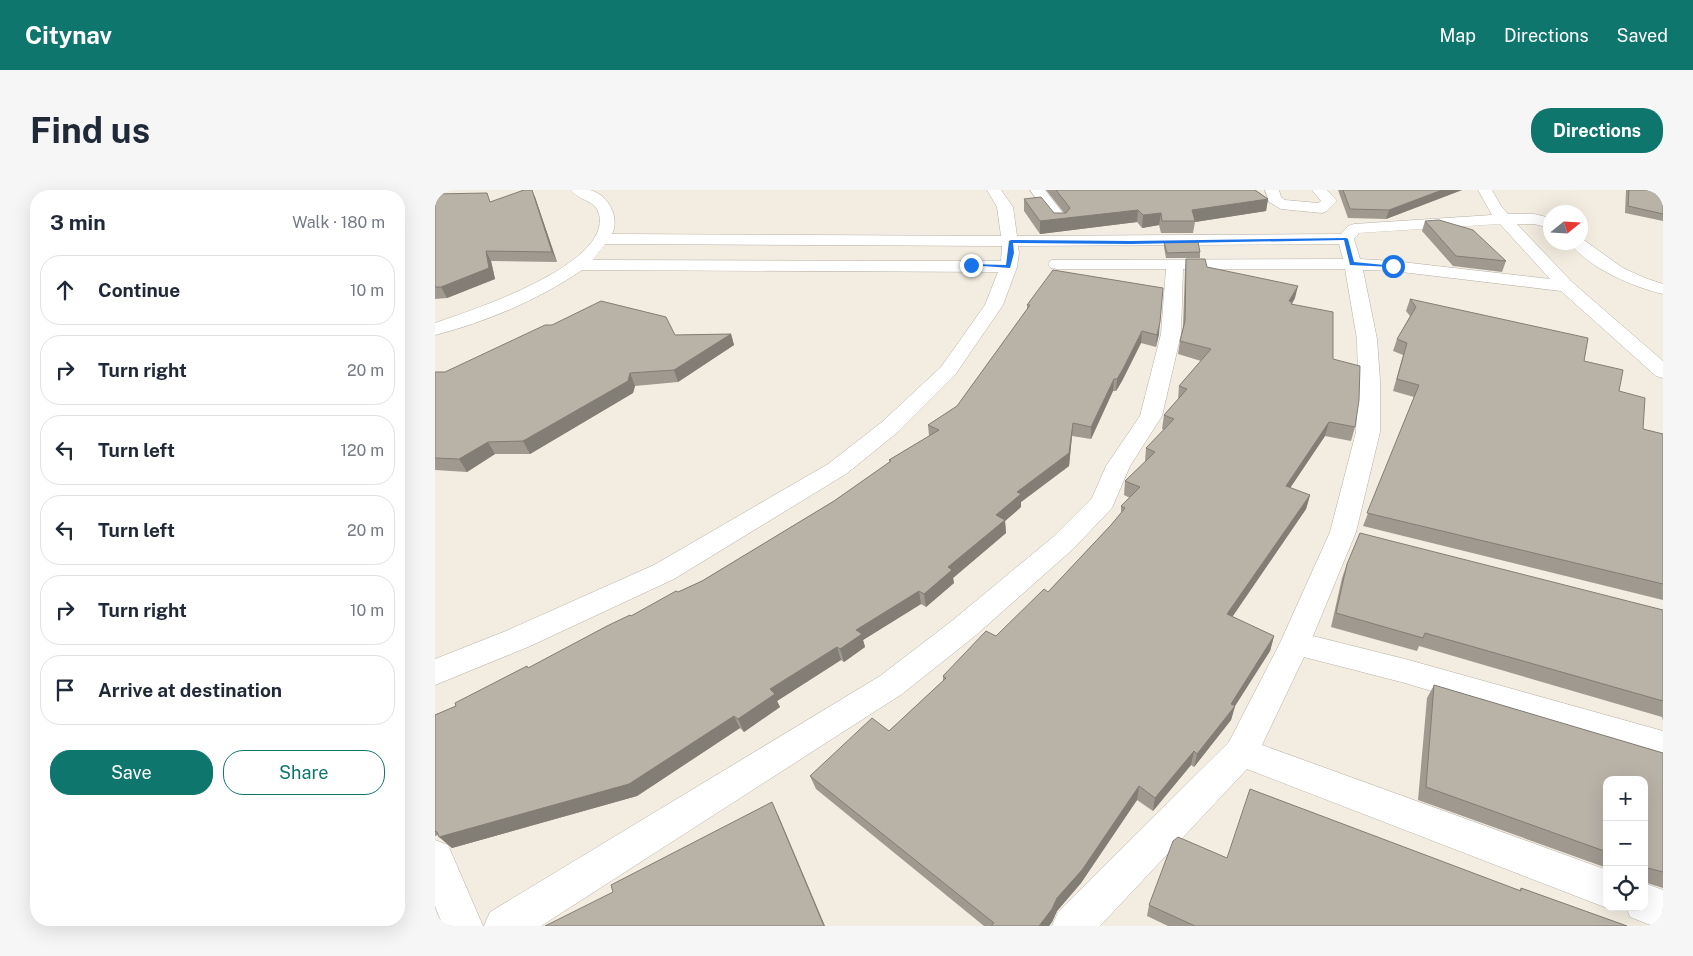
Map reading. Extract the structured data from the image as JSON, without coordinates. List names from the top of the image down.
{
  "north": "right",
  "page": {
    "header": "Citynav",
    "nav": ["Map", "Directions", "Saved"],
    "buttons": [
      "Directions",
      ["Save", "Share"]
    ],
    "title": "Find us",
    "heading": ["3 min", "Walk · 180 m"],
    "list": [
      ["Continue", "10 m"],
      ["Turn right", "20 m"],
      ["Turn left", "120 m"],
      ["Turn left", "20 m"],
      ["Turn right", "10 m"],
      "Arrive at destination"
    ],
    "map_buttons": ["+", "−"]
  }
}
